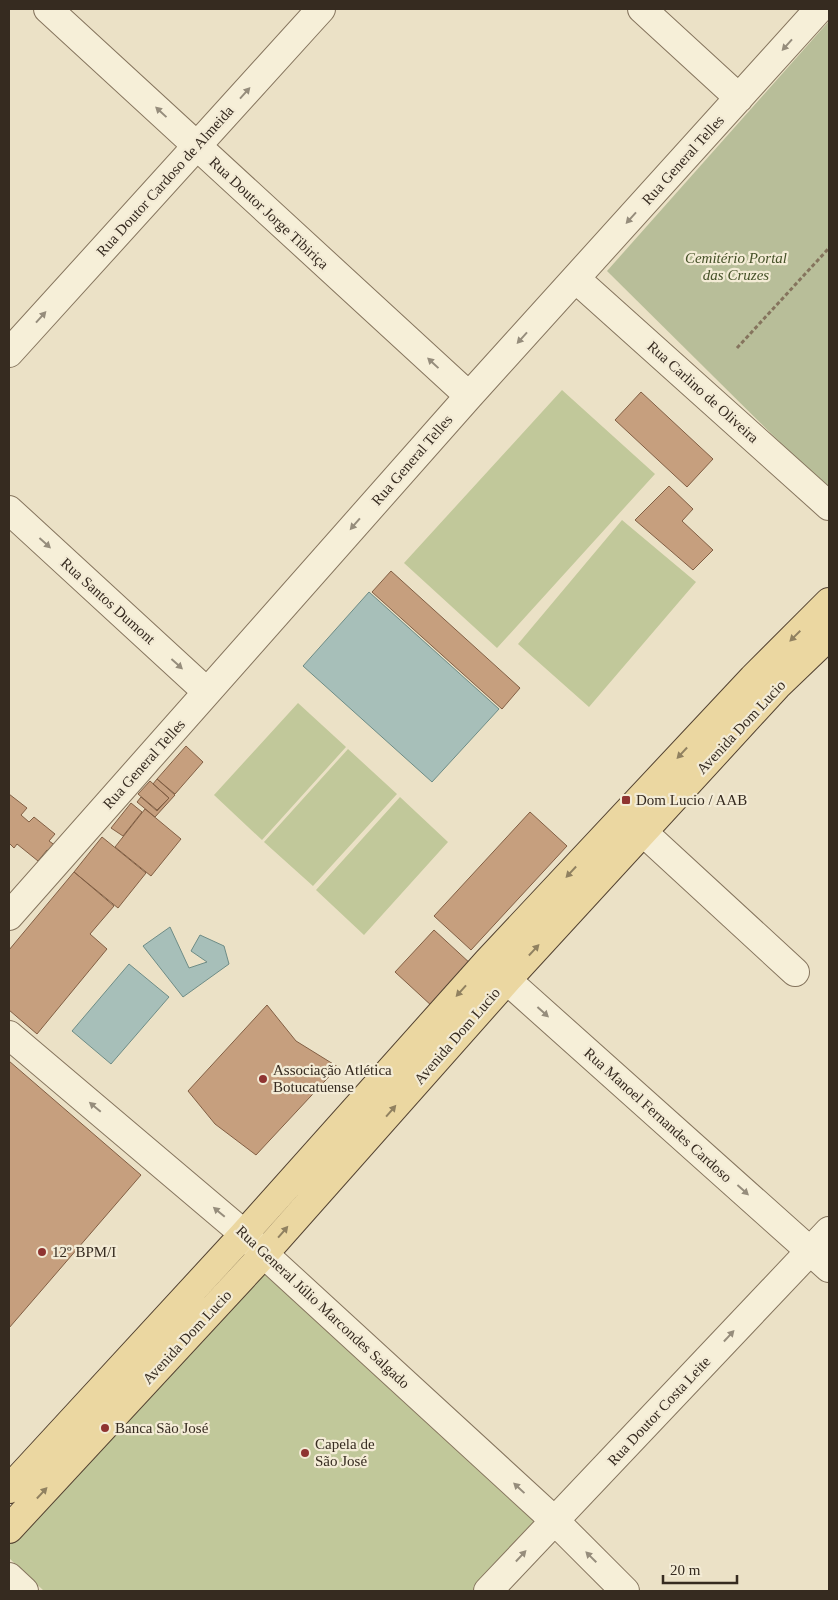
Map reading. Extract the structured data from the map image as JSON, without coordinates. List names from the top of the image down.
{
  "streets": {
    "main road": ["Avenida Dom Lucio"],
    "street": [
      "Rua General Telles",
      "Rua Doutor Cardoso de Almeida",
      "Rua Doutor Jorge Tibiriça",
      "Rua Carlino de Oliveira",
      "Rua Santos Dumont",
      "Rua Manoel Fernandes Cardoso",
      "Rua General Júlio Marcondes Salgado",
      "Rua Doutor Costa Leite"
    ]
  },
  "crossings": [
    ["Rua General Telles", "Rua Doutor Jorge Tibiriça"],
    ["Rua General Telles", "Rua Carlino de Oliveira"],
    ["Rua General Telles", "Rua Santos Dumont"],
    ["Rua Doutor Cardoso de Almeida", "Rua Doutor Jorge Tibiriça"],
    ["Avenida Dom Lucio", "Rua Manoel Fernandes Cardoso"],
    ["Avenida Dom Lucio", "Rua General Júlio Marcondes Salgado"],
    ["Rua Manoel Fernandes Cardoso", "Rua Doutor Costa Leite"],
    ["Rua General Júlio Marcondes Salgado", "Rua Doutor Costa Leite"]
  ],
  "one_way": [
    "Rua General Telles",
    "Rua Doutor Cardoso de Almeida",
    "Rua Doutor Jorge Tibiriça",
    "Rua Santos Dumont",
    "Rua General Júlio Marcondes Salgado",
    "Rua Doutor Costa Leite"
  ],
  "parks": ["Cemitério Portal das Cruzes"],
  "places": {
    "transit": ["Dom Lucio / AAB"],
    "other": [
      "Associação Atlética Botucatuense",
      "12º BPM/I",
      "Banca São José",
      "Capela de São José"
    ]
  },
  "scale_bar": "20 m"
}
